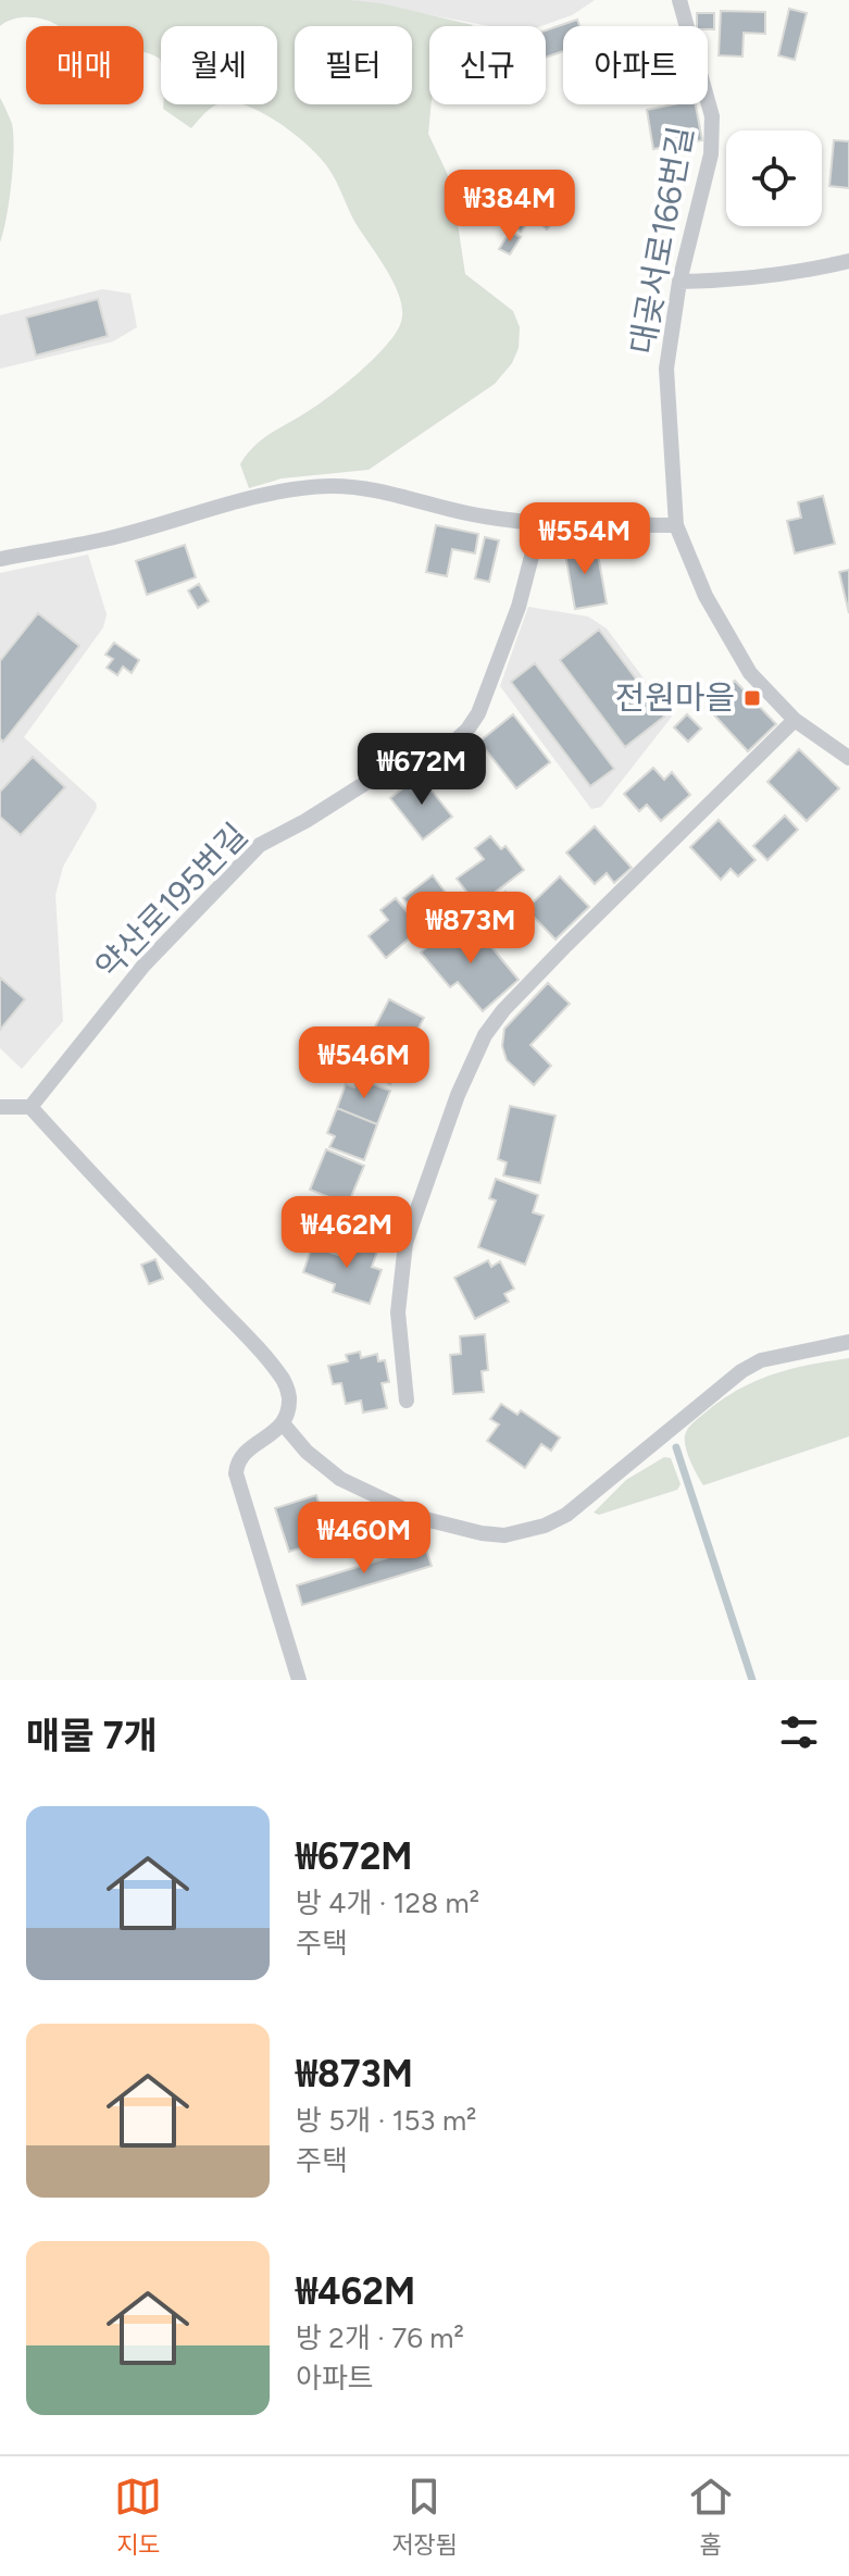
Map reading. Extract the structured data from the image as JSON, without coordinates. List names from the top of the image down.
{
  "streets": {
    "lane": ["대곶서로166번길", "약산로195번길"]
  },
  "places": {
    "transit": ["전원마을"]
  },
  "page": {
    "chip": [
      "매매",
      "월세",
      "필터",
      "신규",
      "아파트"
    ],
    "price": [
      "₩384M",
      "₩554M",
      "₩672M",
      "₩873M",
      "₩546M",
      "₩462M",
      "₩460M"
    ],
    "heading": "매물 7개",
    "list": [
      {
        "name": "₩672M",
        "note": "방 4개 · 128 m² · 주택"
      },
      {
        "name": "₩873M",
        "note": "방 5개 · 153 m² · 주택"
      },
      {
        "name": "₩462M",
        "note": "방 2개 · 76 m² · 아파트"
      }
    ],
    "tabs": ["지도", "저장됨", "홈"]
  }
}
